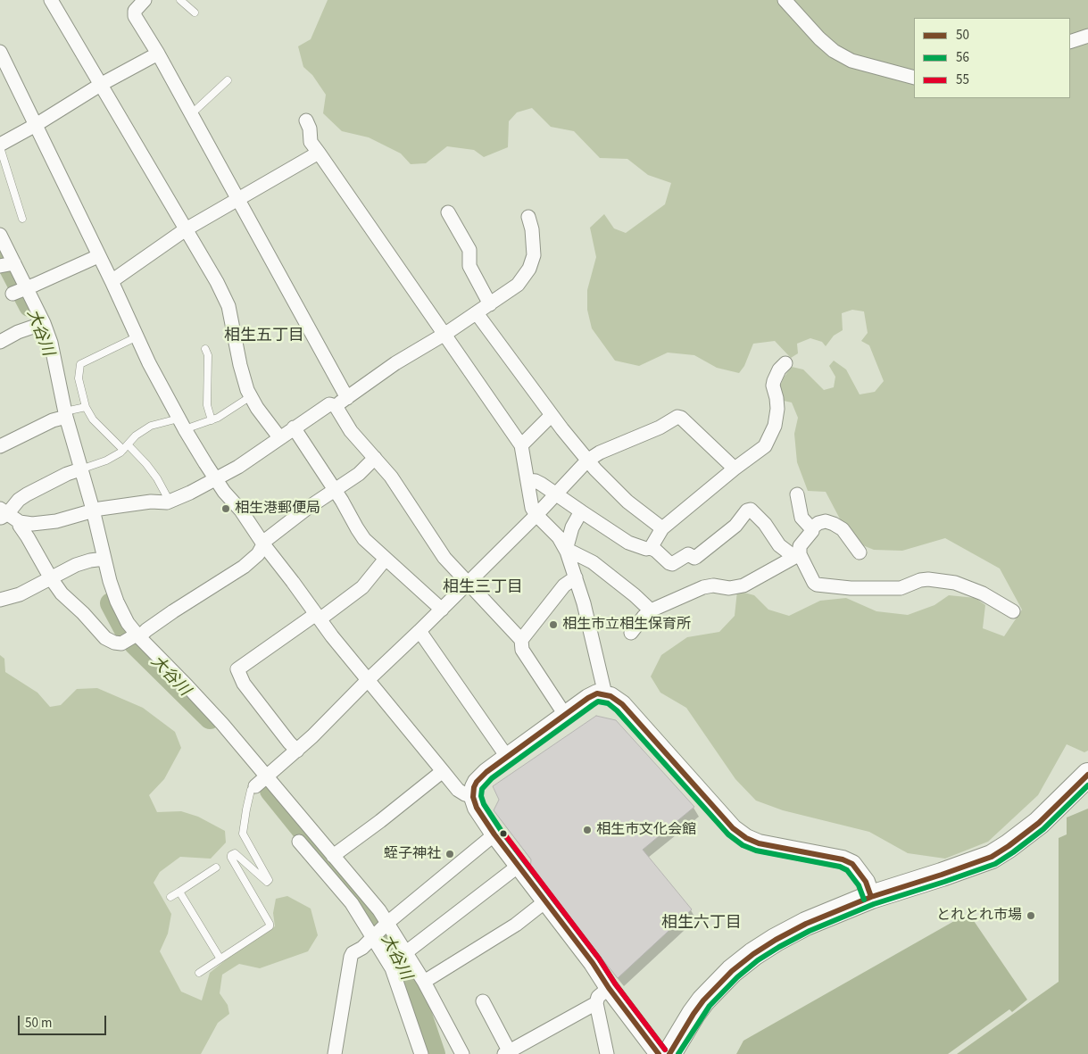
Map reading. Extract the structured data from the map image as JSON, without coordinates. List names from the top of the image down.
{
  "districts": ["相生五丁目", "相生三丁目", "相生六丁目"],
  "water": ["大谷川"],
  "places": [
    "相生港郵便局",
    "相生市立相生保育所",
    "相生市文化会館",
    "蛭子神社",
    "とれとれ市場"
  ],
  "lines": ["transit line 50", "transit line 56", "transit line 55"],
  "legend": ["50", "56", "55"],
  "scale_bar": "50 m"
}
